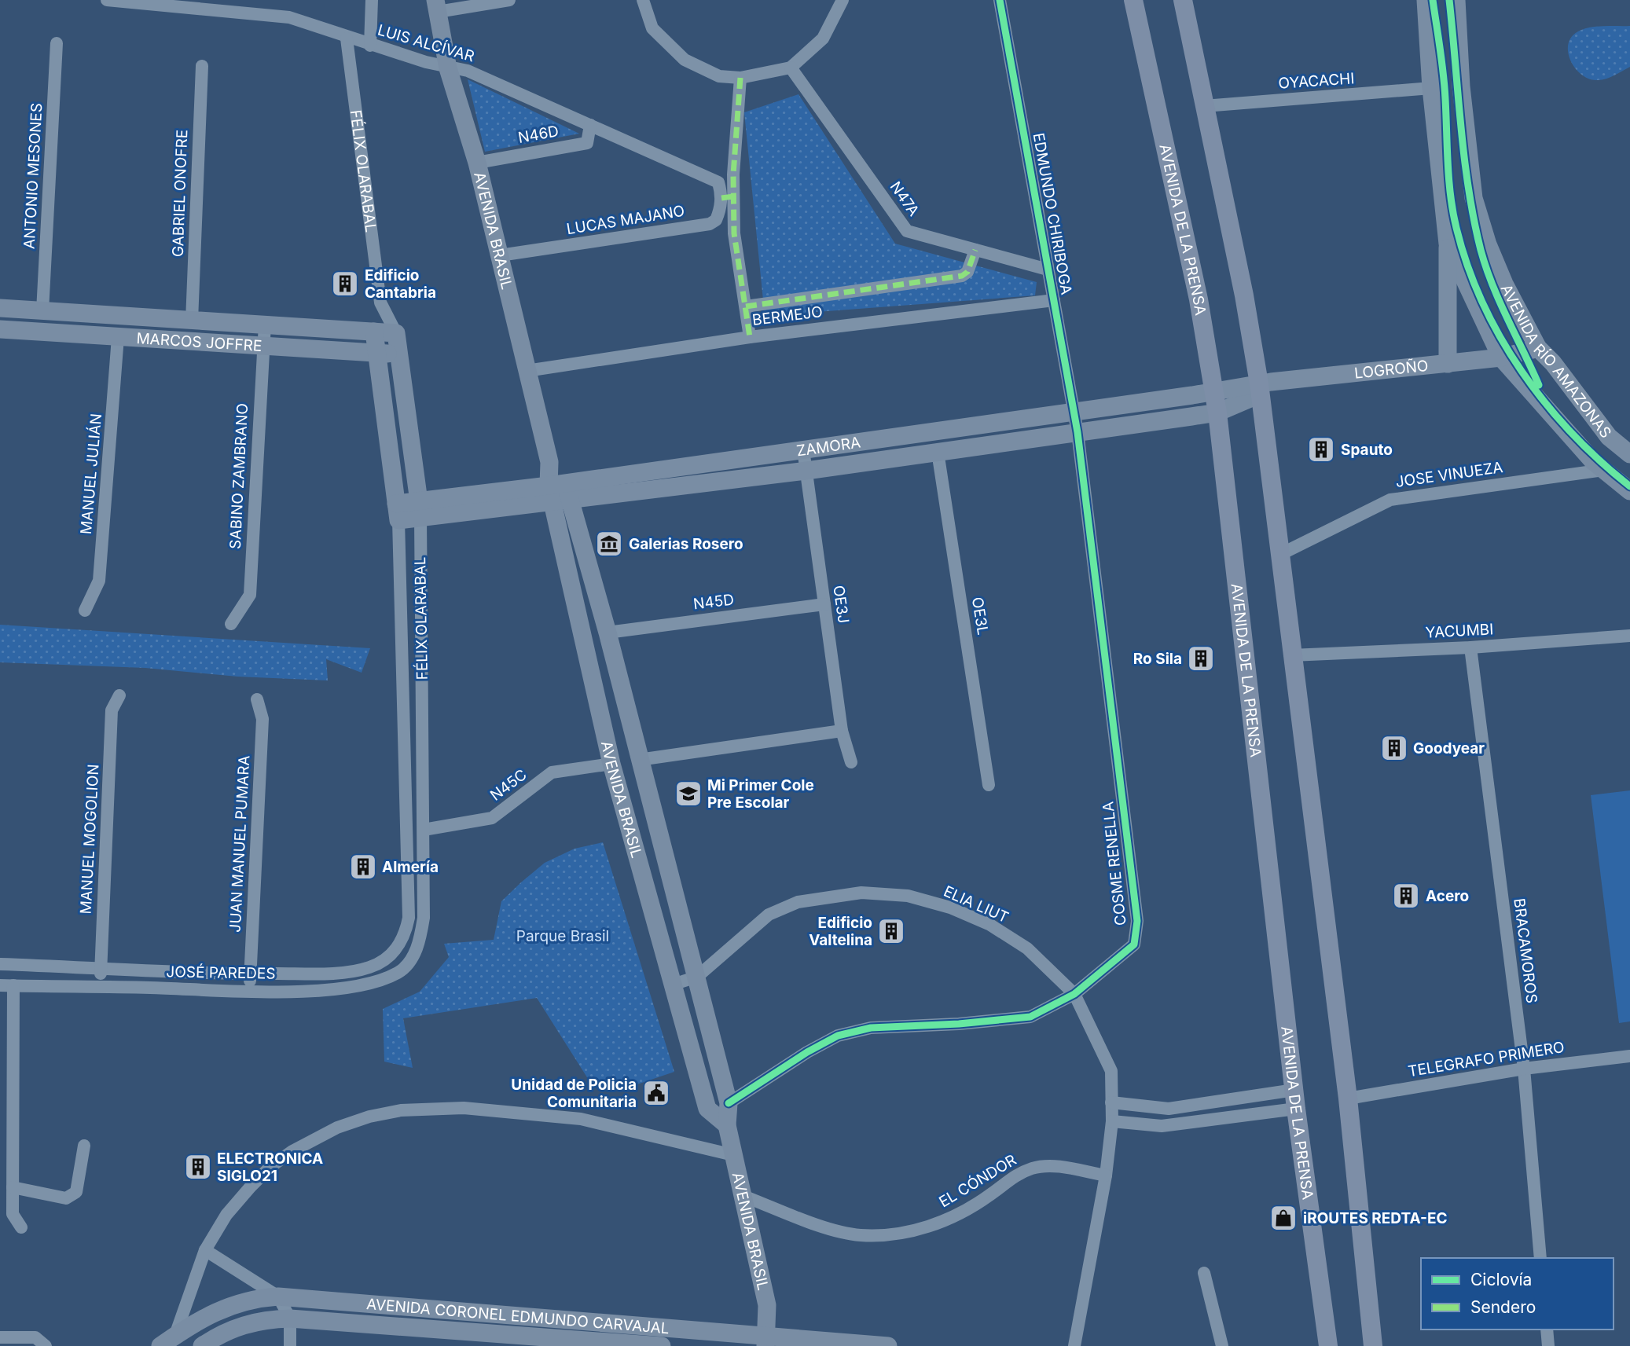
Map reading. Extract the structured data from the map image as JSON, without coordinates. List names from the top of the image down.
{
  "streets": {
    "main road": ["AVENIDA DE LA PRENSA"],
    "street": [
      "LUIS ALCÍVAR",
      "OYACACHI",
      "N46D",
      "FÉLIX OLARABAL",
      "ANTONIO MESONES",
      "GABRIEL ONOFRE",
      "N47A",
      "EDMUNDO CHIRIBOGA",
      "LUCAS MAJANO",
      "AVENIDA BRASIL",
      "BERMEJO",
      "MARCOS JOFFRE",
      "AVENIDA RÍO AMAZONAS",
      "LOGROÑO",
      "ZAMORA",
      "MANUEL JULIÁN",
      "JOSE VINUEZA",
      "SABINO ZAMBRANO",
      "N45D",
      "OE3J",
      "OE3L",
      "YACUMBI",
      "N45C",
      "MANUEL MOGOLION",
      "JUAN MANUEL PUMARA",
      "COSME RENELLA",
      "ELIA LIUT",
      "BRACAMOROS",
      "JOSÉ PAREDES",
      "TELEGRAFO PRIMERO",
      "EL CÓNDOR",
      "AVENIDA CORONEL EDMUNDO CARVAJAL"
    ]
  },
  "crossings": [
    ["LUIS ALCÍVAR", "N46D"],
    ["LUIS ALCÍVAR", "FÉLIX OLARABAL"],
    ["LUIS ALCÍVAR", "LUCAS MAJANO"],
    ["LUIS ALCÍVAR", "AVENIDA BRASIL"],
    ["OYACACHI", "AVENIDA RÍO AMAZONAS"],
    ["N46D", "AVENIDA BRASIL"],
    ["FÉLIX OLARABAL", "MARCOS JOFFRE"],
    ["FÉLIX OLARABAL", "ZAMORA"],
    ["FÉLIX OLARABAL", "N45C"],
    ["FÉLIX OLARABAL", "JOSÉ PAREDES"],
    ["ANTONIO MESONES", "MARCOS JOFFRE"],
    ["GABRIEL ONOFRE", "MARCOS JOFFRE"],
    ["N47A", "EDMUNDO CHIRIBOGA"],
    ["EDMUNDO CHIRIBOGA", "BERMEJO"],
    ["EDMUNDO CHIRIBOGA", "ZAMORA"],
    ["EDMUNDO CHIRIBOGA", "COSME RENELLA"],
    ["LUCAS MAJANO", "AVENIDA BRASIL"],
    ["AVENIDA DE LA PRENSA", "ZAMORA"],
    ["AVENIDA BRASIL", "BERMEJO"],
    ["AVENIDA BRASIL", "ZAMORA"],
    ["AVENIDA BRASIL", "N45D"],
    ["AVENIDA BRASIL", "N45C"],
    ["AVENIDA BRASIL", "COSME RENELLA"],
    ["AVENIDA BRASIL", "ELIA LIUT"],
    ["AVENIDA BRASIL", "EL CÓNDOR"],
    ["AVENIDA BRASIL", "AVENIDA CORONEL EDMUNDO CARVAJAL"],
    ["MARCOS JOFFRE", "MANUEL JULIÁN"],
    ["MARCOS JOFFRE", "SABINO ZAMBRANO"],
    ["AVENIDA RÍO AMAZONAS", "LOGROÑO"],
    ["AVENIDA RÍO AMAZONAS", "JOSE VINUEZA"],
    ["LOGROÑO", "ZAMORA"],
    ["ZAMORA", "OE3J"],
    ["ZAMORA", "OE3L"],
    ["ZAMORA", "COSME RENELLA"],
    ["N45D", "OE3J"],
    ["YACUMBI", "BRACAMOROS"],
    ["MANUEL MOGOLION", "JOSÉ PAREDES"],
    ["JUAN MANUEL PUMARA", "JOSÉ PAREDES"],
    ["COSME RENELLA", "ELIA LIUT"],
    ["ELIA LIUT", "EL CÓNDOR"],
    ["BRACAMOROS", "TELEGRAFO PRIMERO"]
  ],
  "parks": ["Parque Brasil"],
  "places": {
    "building": [
      "Edificio Cantabria",
      "Spauto",
      "Ro Sila",
      "Goodyear",
      "Almería",
      "Acero",
      "Edificio Valtelina",
      "ELECTRONICA SIGLO21"
    ],
    "museum": ["Galerias Rosero"],
    "school or university": ["Mi Primer Cole Pre Escolar"],
    "public building": ["Unidad de Policia Comunitaria"],
    "shop": ["iROUTES REDTA-EC"]
  },
  "legend": ["Ciclovía", "Sendero"]
}
